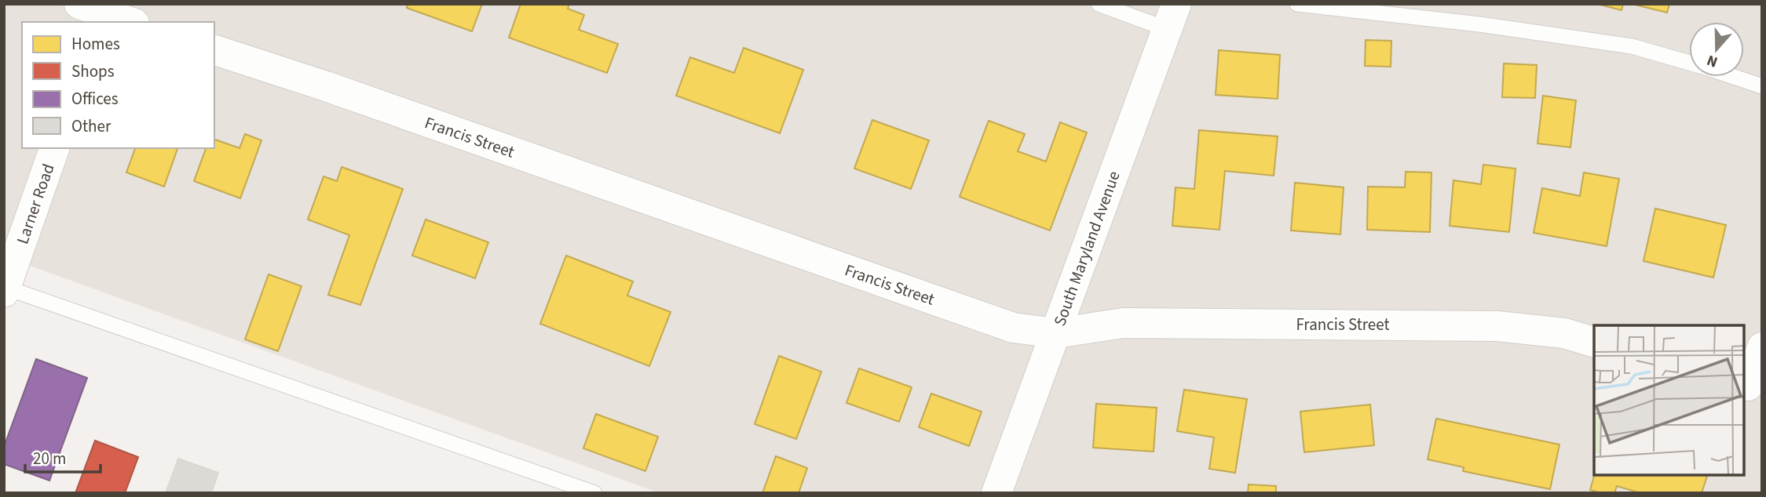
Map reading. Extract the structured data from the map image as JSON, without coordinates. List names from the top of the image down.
{
  "streets": {
    "street": ["Francis Street", "Larner Road", "South Maryland Avenue"]
  },
  "crossings": [
    ["Francis Street", "South Maryland Avenue"]
  ],
  "legend": [
    "Homes",
    "Shops",
    "Offices",
    "Other"
  ],
  "scale_bar": "20 m",
  "north": "bottom"
}
